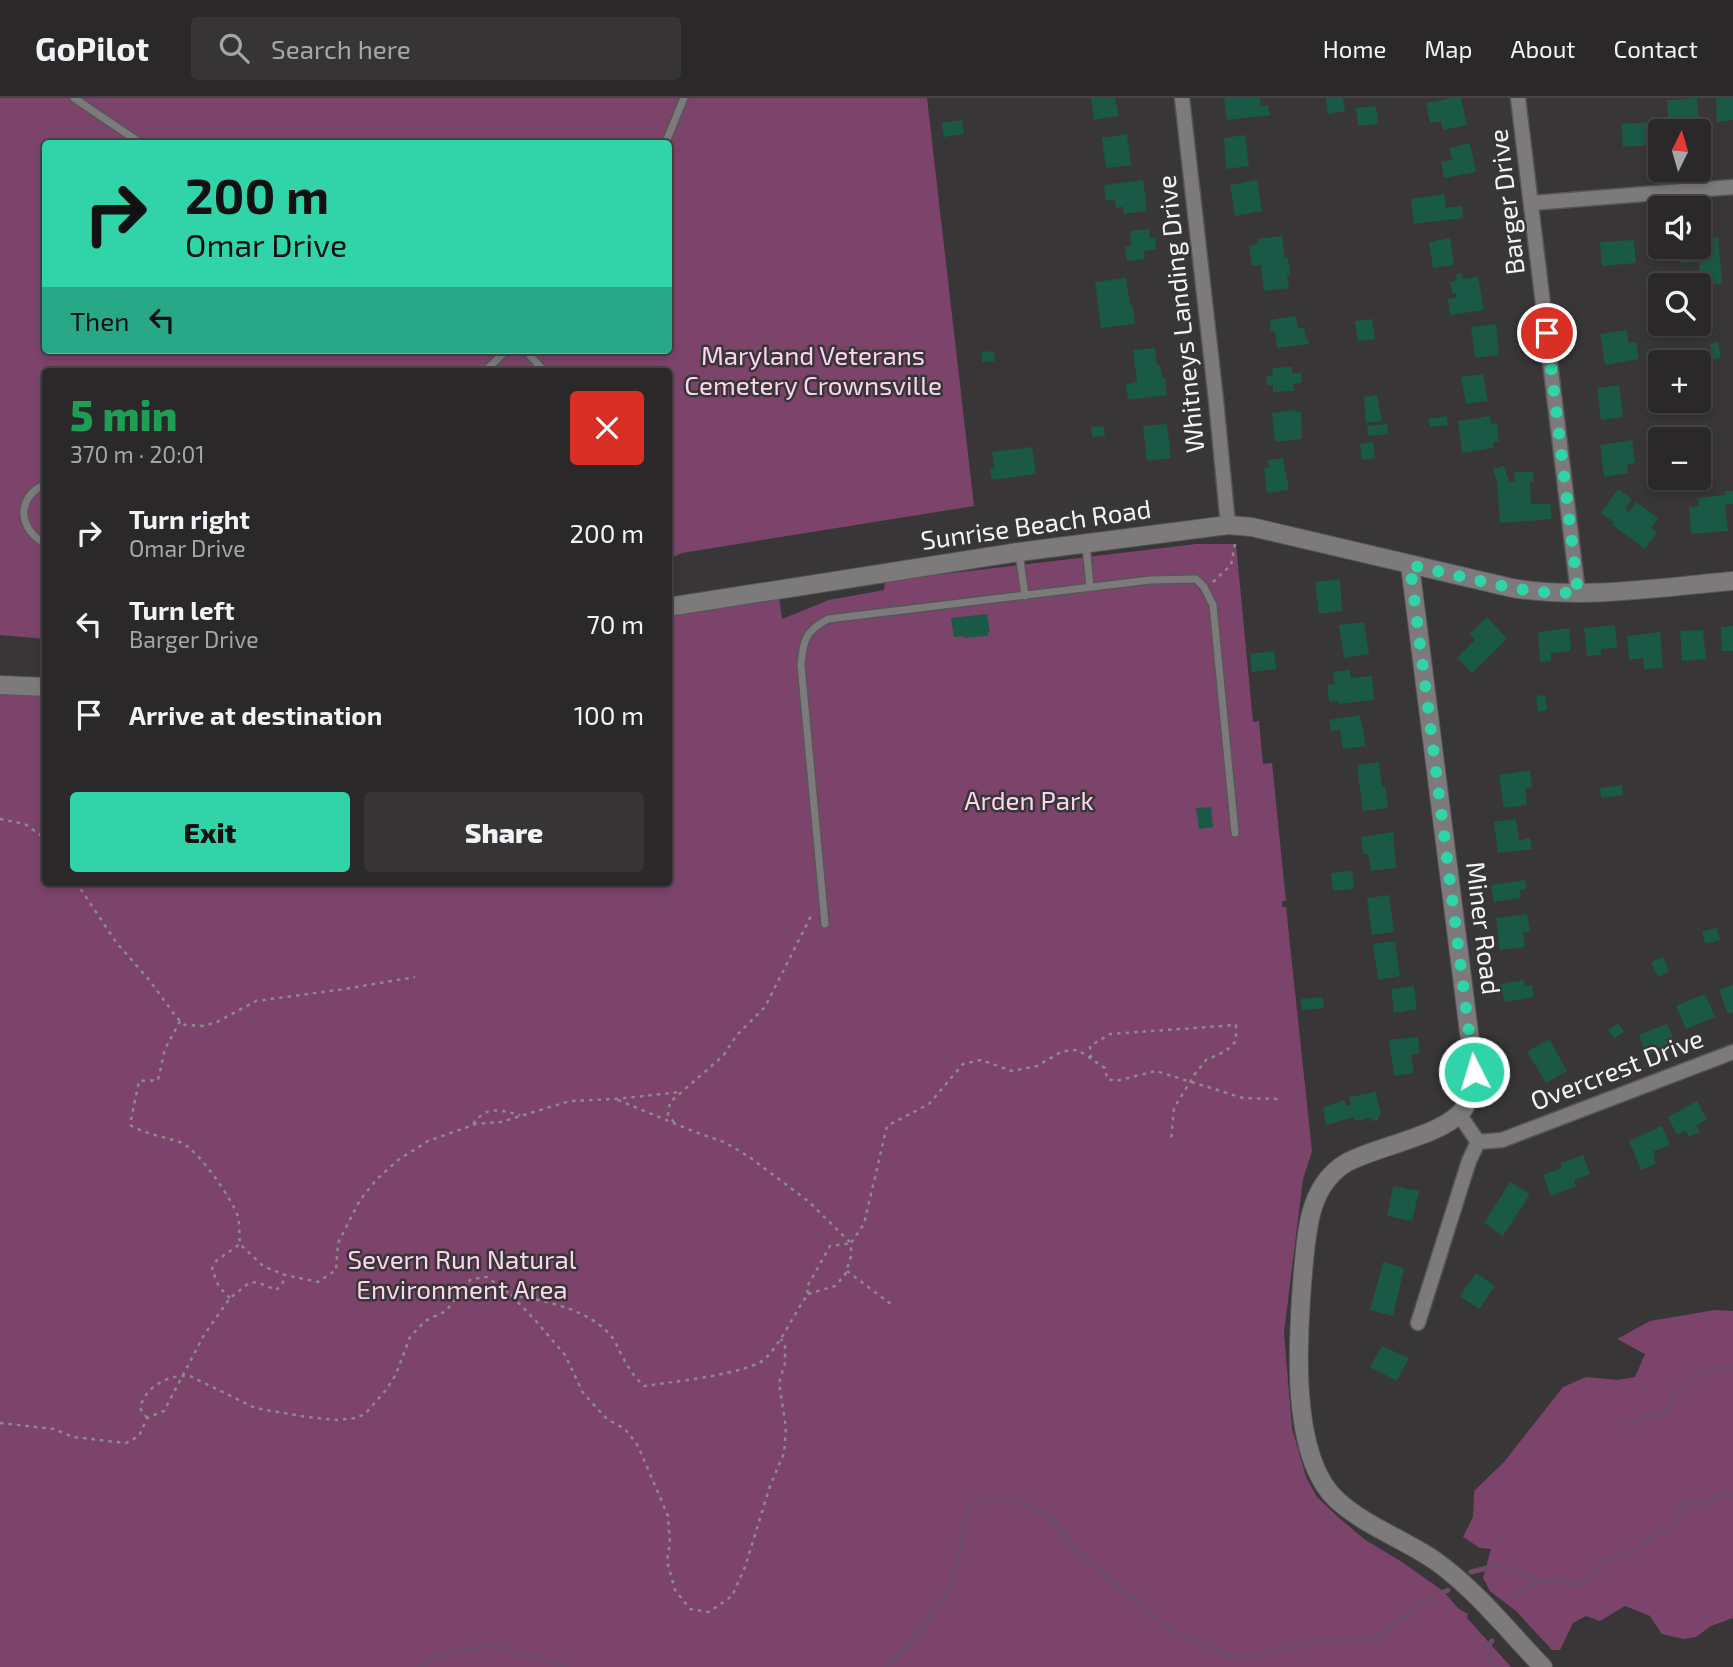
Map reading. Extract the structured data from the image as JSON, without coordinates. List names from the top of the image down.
{
  "streets": {
    "street": [
      "Barger Drive",
      "Whitneys Landing Drive",
      "Sunrise Beach Road",
      "Miner Road",
      "Overcrest Drive"
    ]
  },
  "crossings": [
    ["Barger Drive", "Sunrise Beach Road"],
    ["Whitneys Landing Drive", "Sunrise Beach Road"],
    ["Sunrise Beach Road", "Miner Road"]
  ],
  "parks": ["Maryland Veterans Cemetery Crownsville", "Arden Park", "Severn Run Natural Environment Area"],
  "north": "top",
  "page": {
    "header": "GoPilot",
    "search": "Search here",
    "nav": [
      "Home",
      "Map",
      "About",
      "Contact"
    ],
    "map_buttons": ["+", "−"],
    "turn": ["200 m", "Omar Drive"],
    "then": "Then",
    "heading": ["5 min", "370 m · 20:01"],
    "list": [
      {
        "name": "Turn right",
        "note": "Omar Drive",
        "value": "200 m"
      },
      {
        "name": "Turn left",
        "note": "Barger Drive",
        "value": "70 m"
      },
      {
        "name": "Arrive at destination",
        "value": "100 m"
      }
    ],
    "buttons": ["Exit", "Share"]
  }
}
